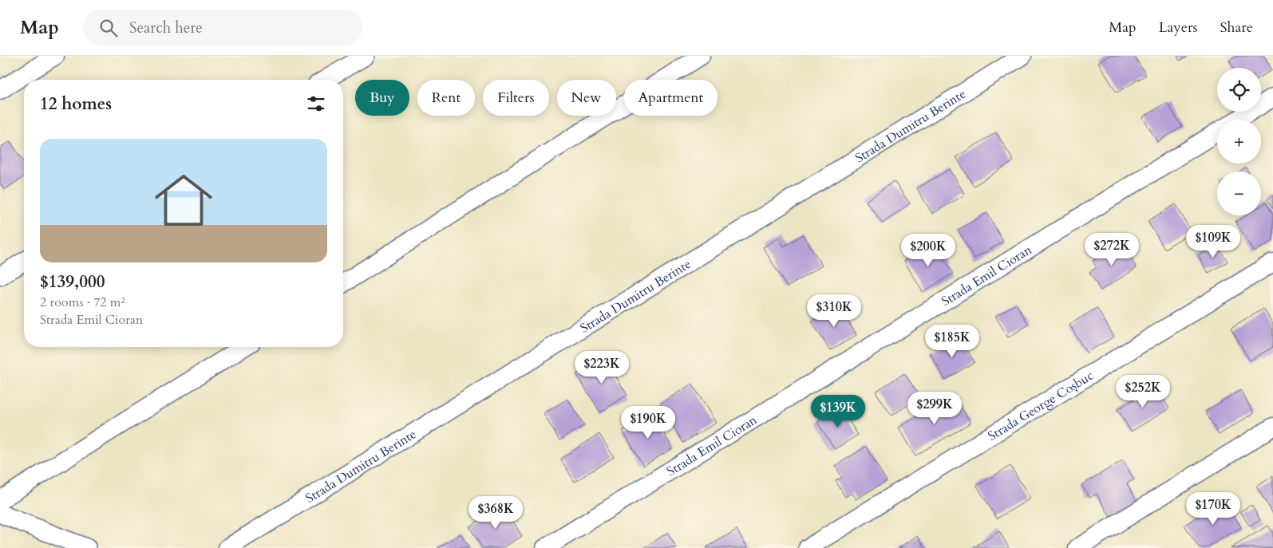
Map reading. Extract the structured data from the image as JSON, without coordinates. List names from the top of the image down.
{
  "streets": {
    "street": ["Strada Dumitru Berinte", "Strada Emil Cioran", "Strada George Coșbuc"]
  },
  "page": {
    "header": "Map",
    "search": "Search here",
    "nav": ["Map", "Layers", "Share"],
    "map_buttons": ["+", "−"],
    "chip": [
      "Buy",
      "Rent",
      "Filters",
      "New",
      "Apartment"
    ],
    "heading": "12 homes",
    "list": [
      {
        "name": "$139,000",
        "note": "2 rooms · 72 m² · Strada Emil Cioran"
      }
    ],
    "price": [
      "$109K",
      "$272K",
      "$200K",
      "$310K",
      "$185K",
      "$223K",
      "$252K",
      "$299K",
      "$139K",
      "$190K",
      "$170K",
      "$368K"
    ]
  }
}
